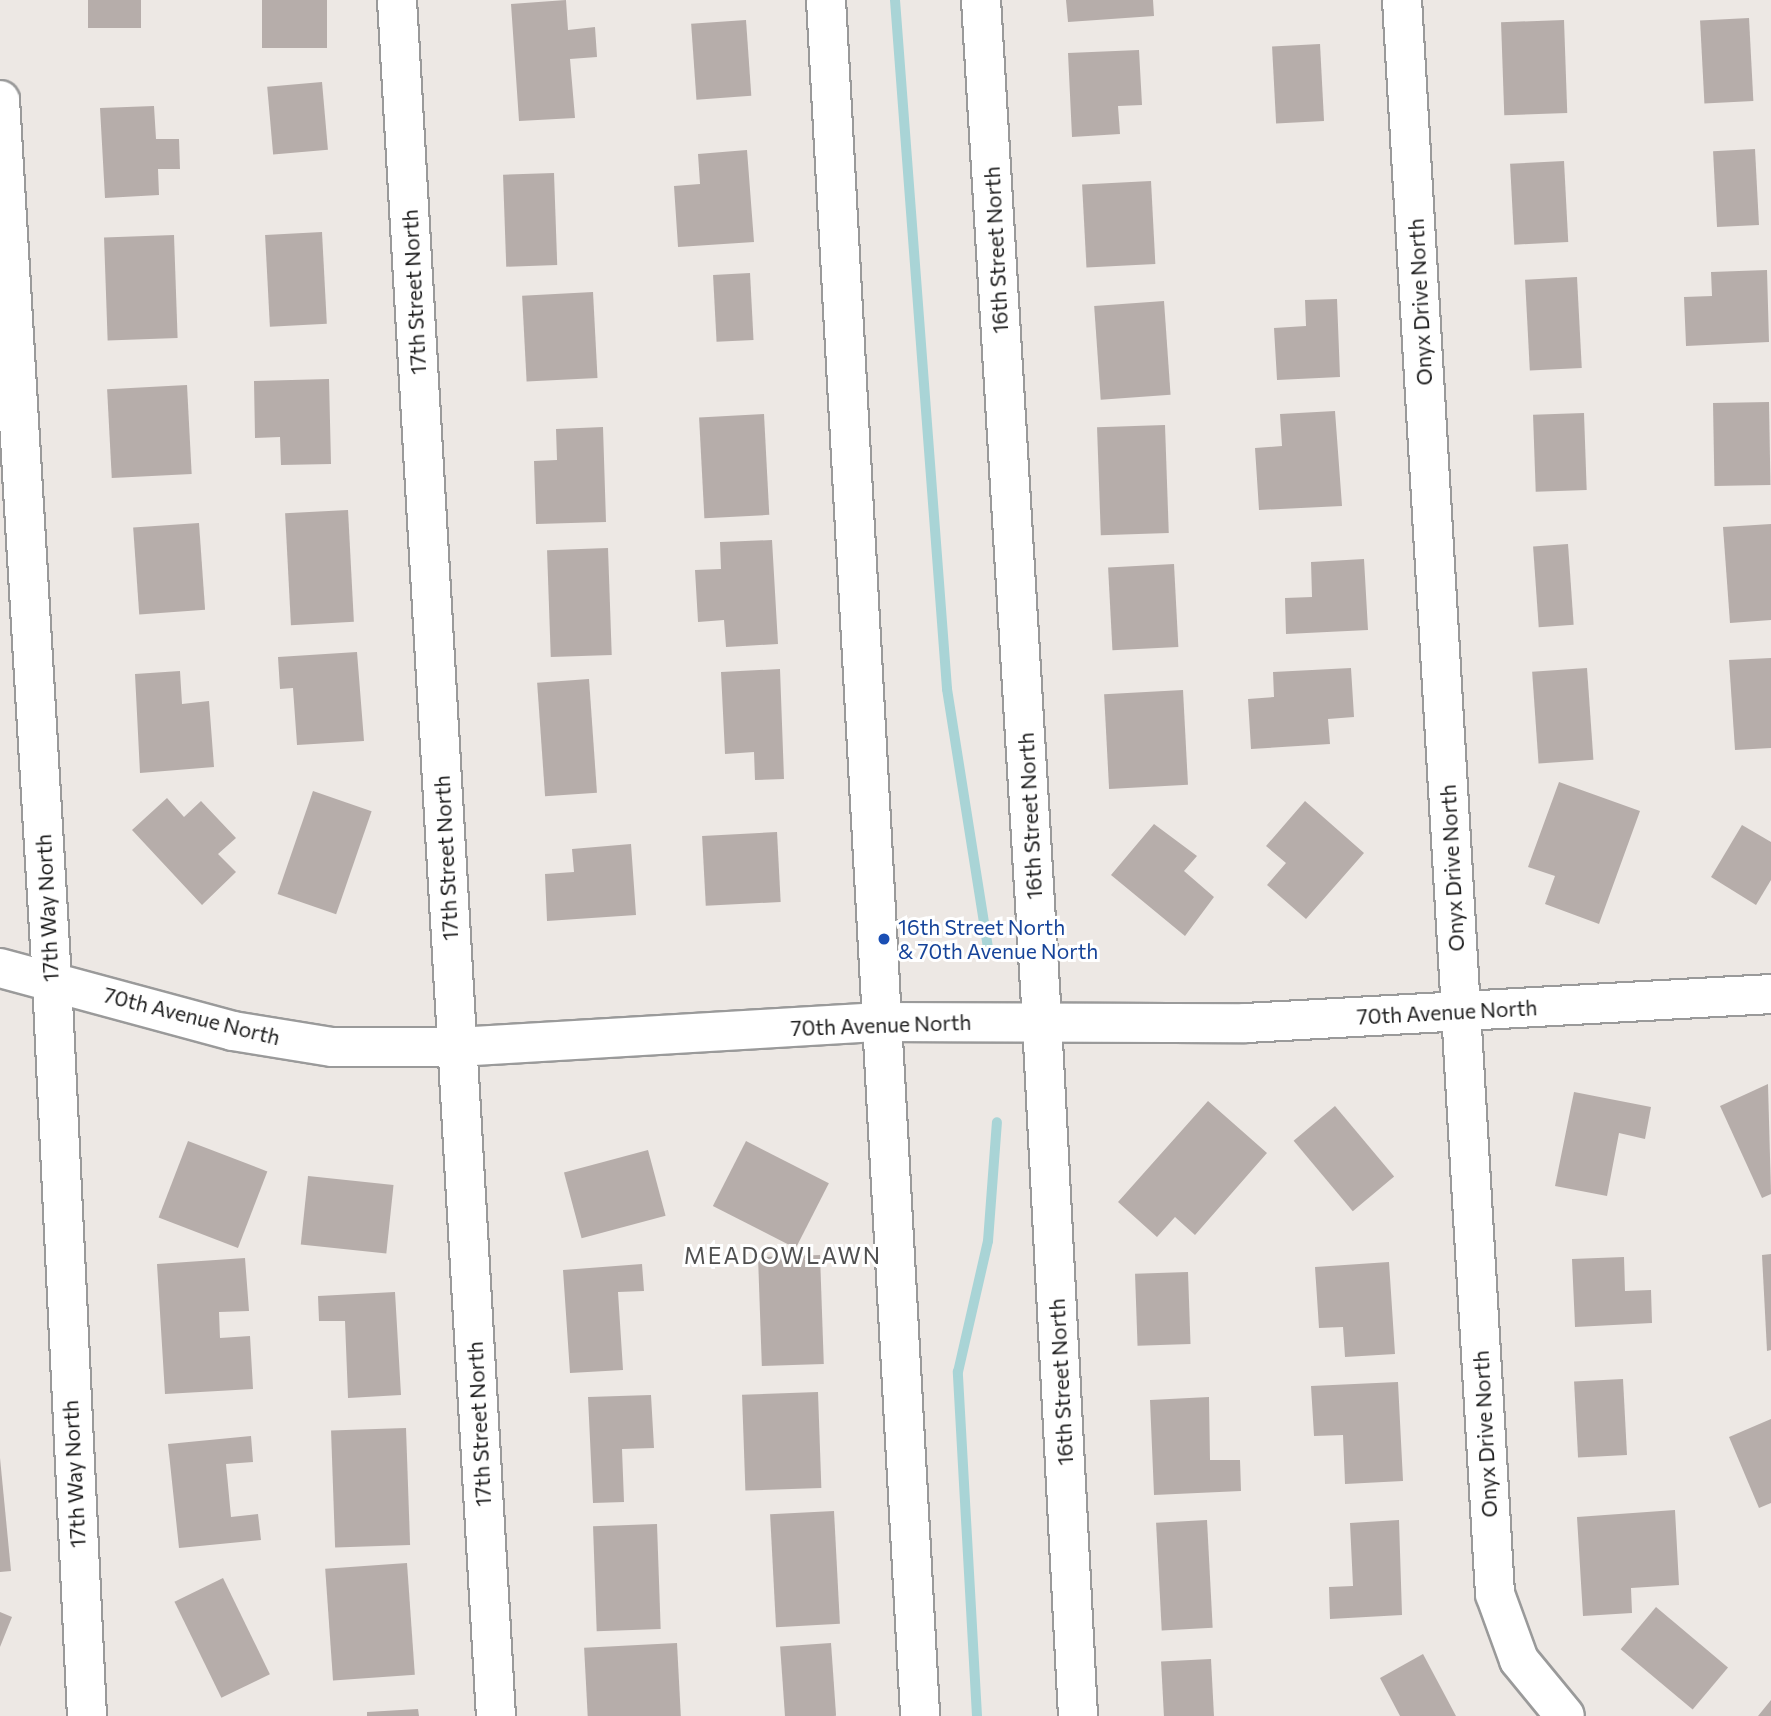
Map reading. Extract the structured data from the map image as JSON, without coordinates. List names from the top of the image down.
{
  "streets": {
    "street": [
      "16th Street North",
      "17th Street North",
      "Onyx Drive North",
      "17th Way North",
      "70th Avenue North"
    ]
  },
  "crossings": [
    ["16th Street North", "70th Avenue North"],
    ["17th Street North", "70th Avenue North"],
    ["Onyx Drive North", "70th Avenue North"],
    ["17th Way North", "70th Avenue North"]
  ],
  "districts": ["MEADOWLAWN"],
  "places": ["16th Street North & 70th Avenue North"]
}
